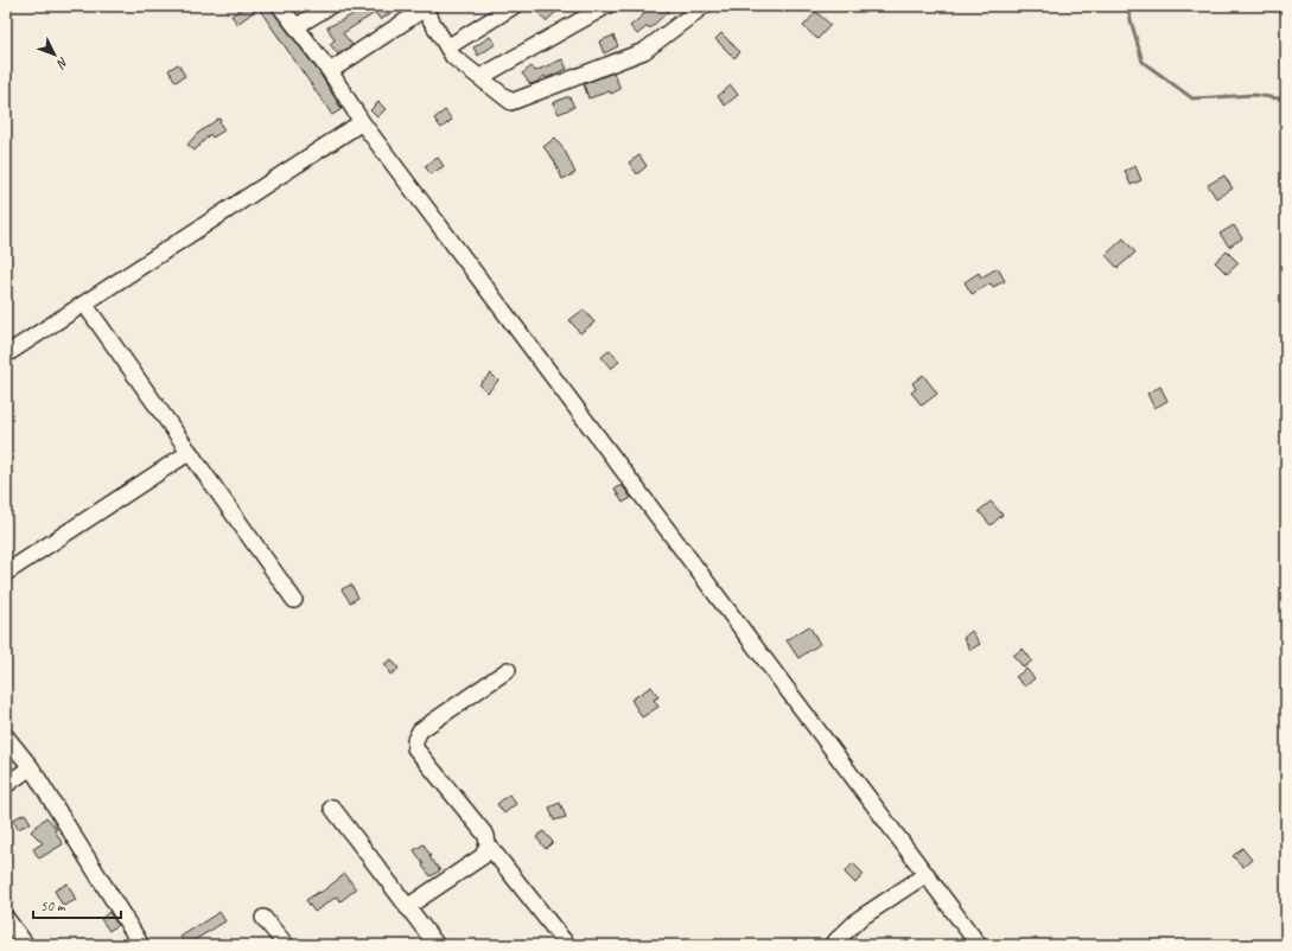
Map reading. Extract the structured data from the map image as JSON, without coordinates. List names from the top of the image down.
{
  "scale_bar": "50 m",
  "north": "bottom right"
}
